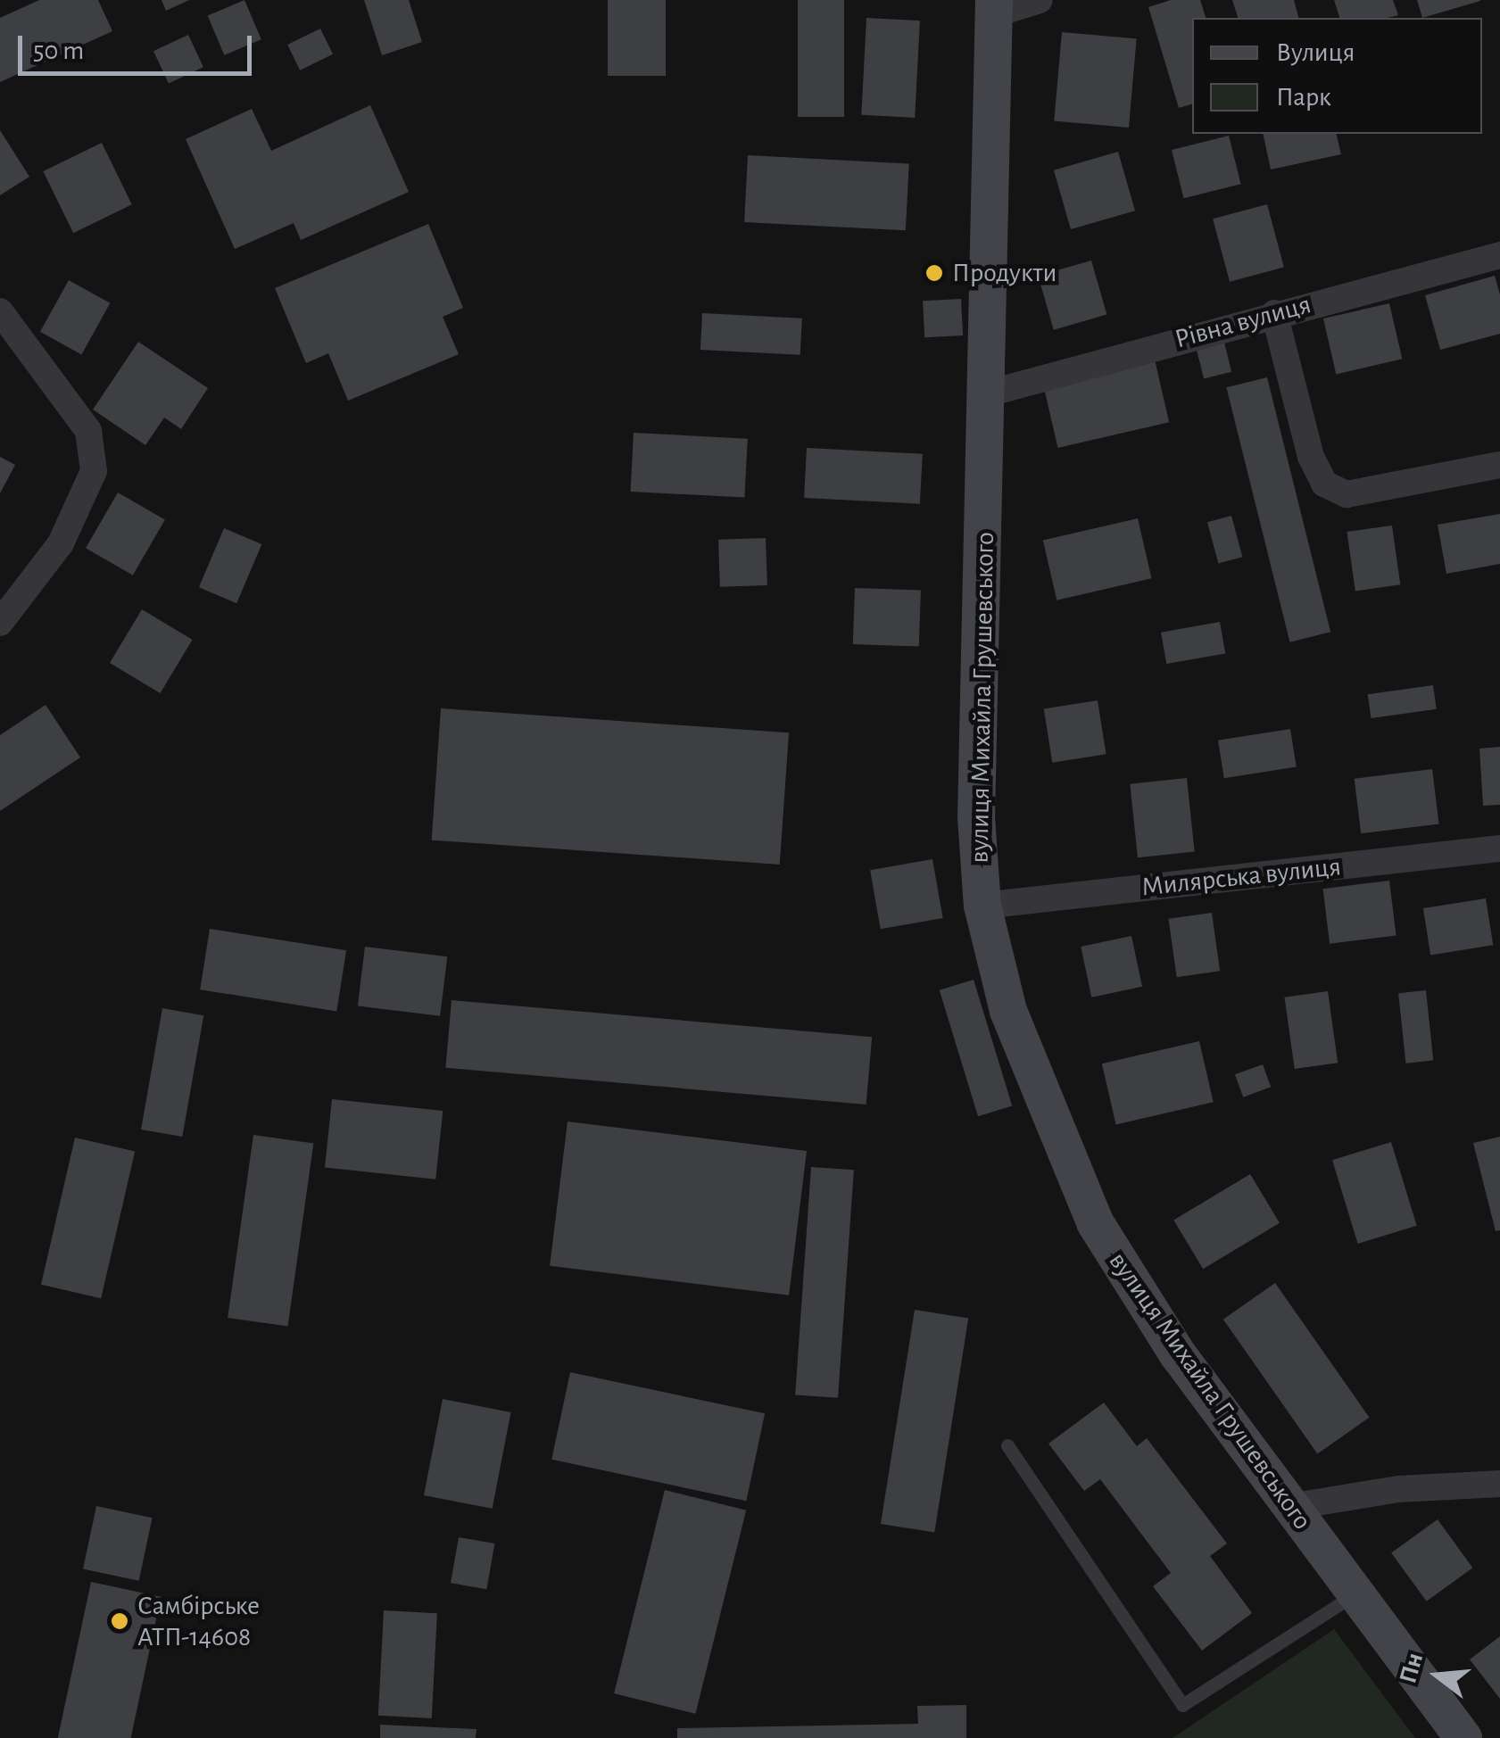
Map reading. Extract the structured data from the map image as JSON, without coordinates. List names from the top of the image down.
{
  "streets": {
    "street": ["Рівна вулиця", "вулиця Михайла Грушевського", "Милярська вулиця"]
  },
  "crossings": [
    ["Рівна вулиця", "вулиця Михайла Грушевського"],
    ["вулиця Михайла Грушевського", "Милярська вулиця"]
  ],
  "places": ["Продукти", "Самбірське АТП-14608"],
  "legend": ["Вулиця", "Парк"],
  "scale_bar": "50 m",
  "north": "left"
}
